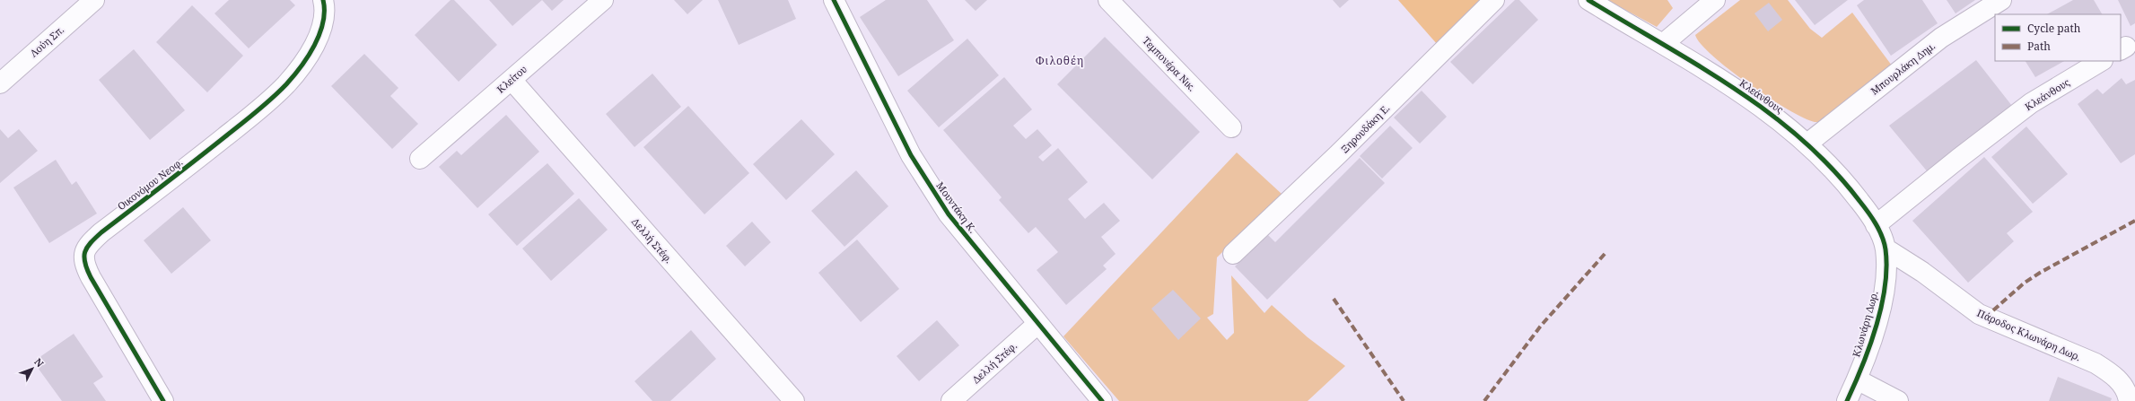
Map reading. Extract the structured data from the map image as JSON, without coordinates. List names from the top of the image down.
{
  "streets": {
    "street": [
      "Λούη Σπ.",
      "Τεμπονέρα Νικ.",
      "Μπουρλάκη Δημ.",
      "Κλείτου",
      "Κλεάνθους",
      "Ξηρουδάκη Ε.",
      "Οικονόμου Νεοφ.",
      "Μουντάκη Κ.",
      "Δελλή Στέφ.",
      "Κλωνάρη Δωρ.",
      "Πάροδος Κλωνάρη Δωρ."
    ]
  },
  "crossings": [
    ["Μπουρλάκη Δημ.", "Κλεάνθους"],
    ["Κλείτου", "Δελλή Στέφ."],
    ["Κλεάνθους", "Κλωνάρη Δωρ."],
    ["Κλεάνθους", "Πάροδος Κλωνάρη Δωρ."],
    ["Μουντάκη Κ.", "Δελλή Στέφ."],
    ["Κλωνάρη Δωρ.", "Πάροδος Κλωνάρη Δωρ."]
  ],
  "districts": ["Φιλοθέη"],
  "legend": ["Cycle path", "Path"],
  "north": "top right"
}
